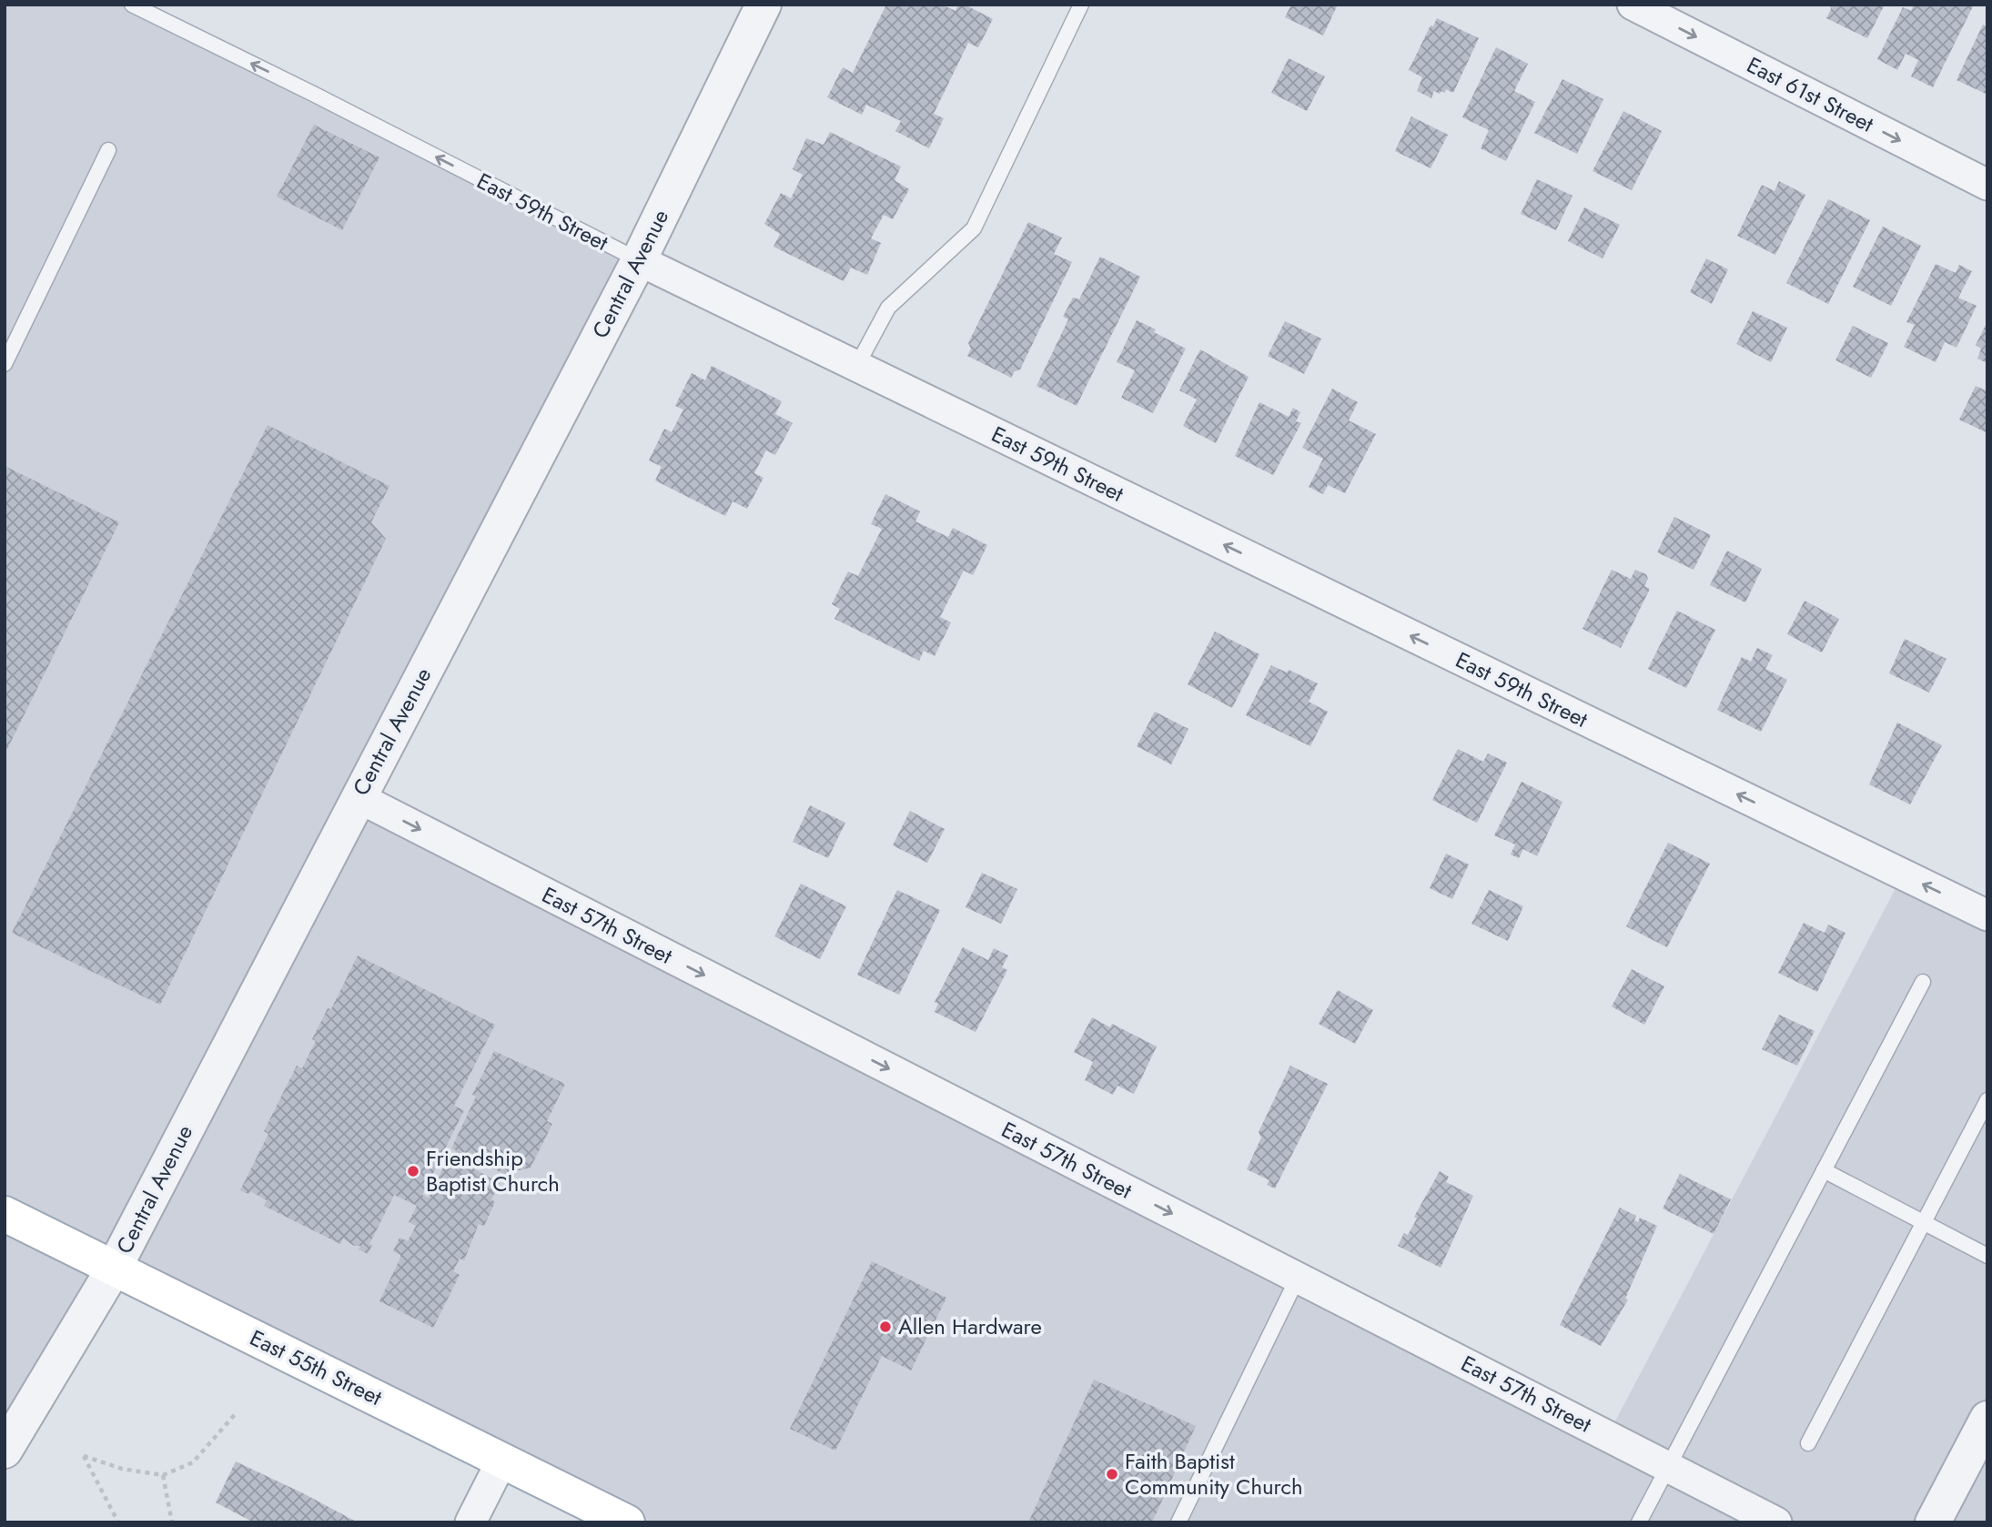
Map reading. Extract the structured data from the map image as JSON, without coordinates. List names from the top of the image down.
{
  "streets": {
    "main road": ["East 55th Street"],
    "street": [
      "East 61st Street",
      "East 59th Street",
      "Central Avenue",
      "East 57th Street"
    ]
  },
  "crossings": [
    ["East 59th Street", "Central Avenue"],
    ["Central Avenue", "East 57th Street"],
    ["Central Avenue", "East 55th Street"]
  ],
  "one_way": ["East 61st Street", "East 59th Street", "East 57th Street"],
  "places": ["Friendship Baptist Church", "Allen Hardware", "Faith Baptist Community Church"]
}
